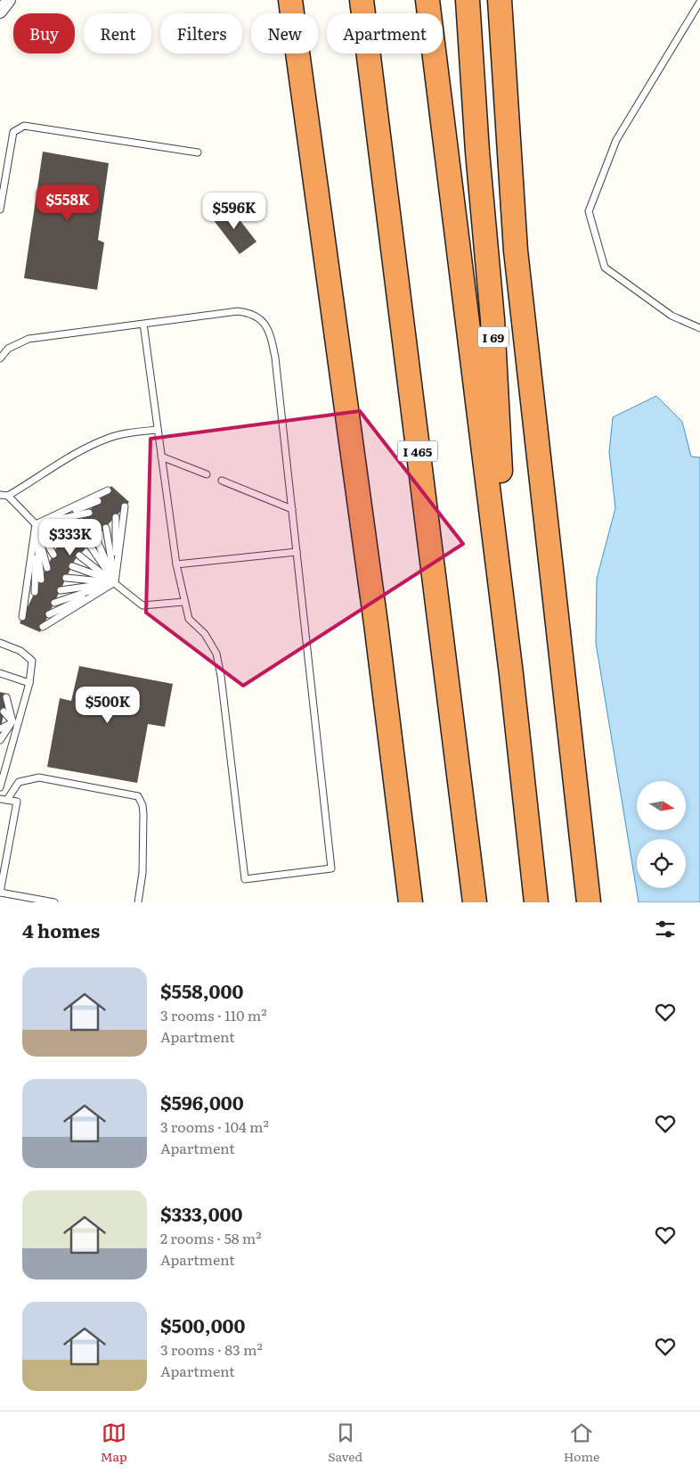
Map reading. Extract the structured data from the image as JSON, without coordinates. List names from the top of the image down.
{
  "streets": {
    "highway": ["I 69", "I 465"]
  },
  "north": "right",
  "page": {
    "chip": [
      "Buy",
      "Rent",
      "Filters",
      "New",
      "Apartment"
    ],
    "price": [
      "$558K",
      "$596K",
      "$333K",
      "$500K"
    ],
    "heading": "4 homes",
    "list": [
      {
        "name": "$558,000",
        "note": "3 rooms · 110 m² · Apartment"
      },
      {
        "name": "$596,000",
        "note": "3 rooms · 104 m² · Apartment"
      },
      {
        "name": "$333,000",
        "note": "2 rooms · 58 m² · Apartment"
      },
      {
        "name": "$500,000",
        "note": "3 rooms · 83 m² · Apartment"
      }
    ],
    "tabs": ["Map", "Saved", "Home"]
  }
}
